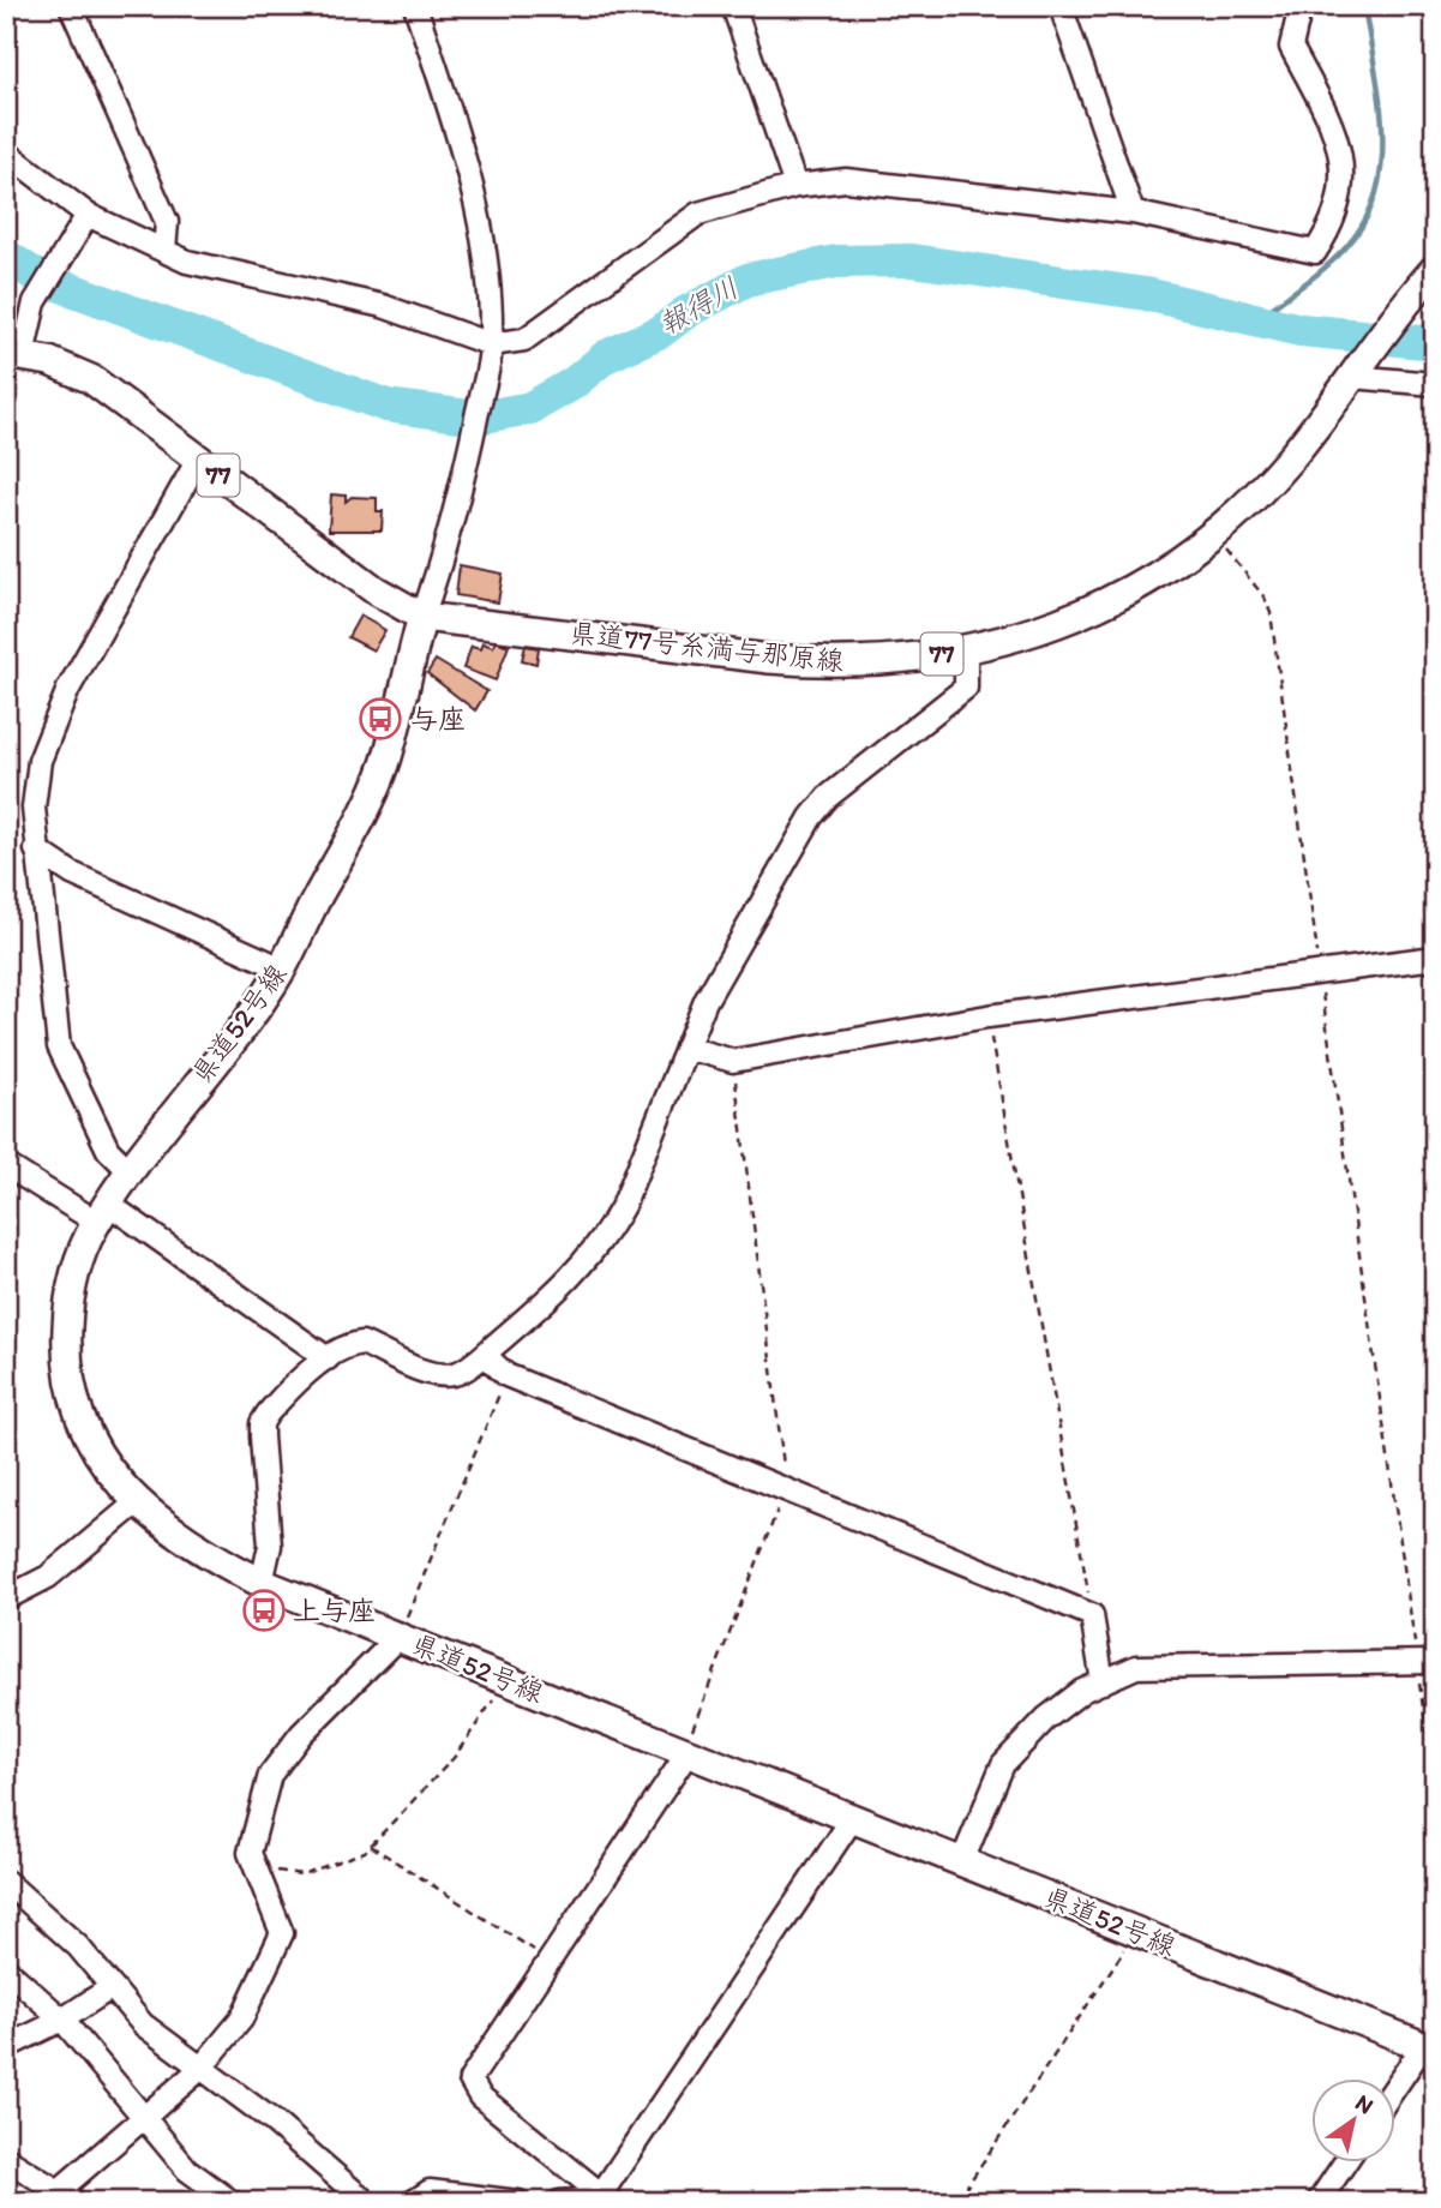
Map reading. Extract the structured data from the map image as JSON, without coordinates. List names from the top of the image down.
{
  "streets": {
    "main road": ["77", "県道77号糸満与那原線", "県道52号線"]
  },
  "crossings": [
    ["県道77号糸満与那原線", "県道52号線"]
  ],
  "water": ["報得川"],
  "places": {
    "bus stop": ["与座", "上与座"]
  },
  "north": "top right"
}
